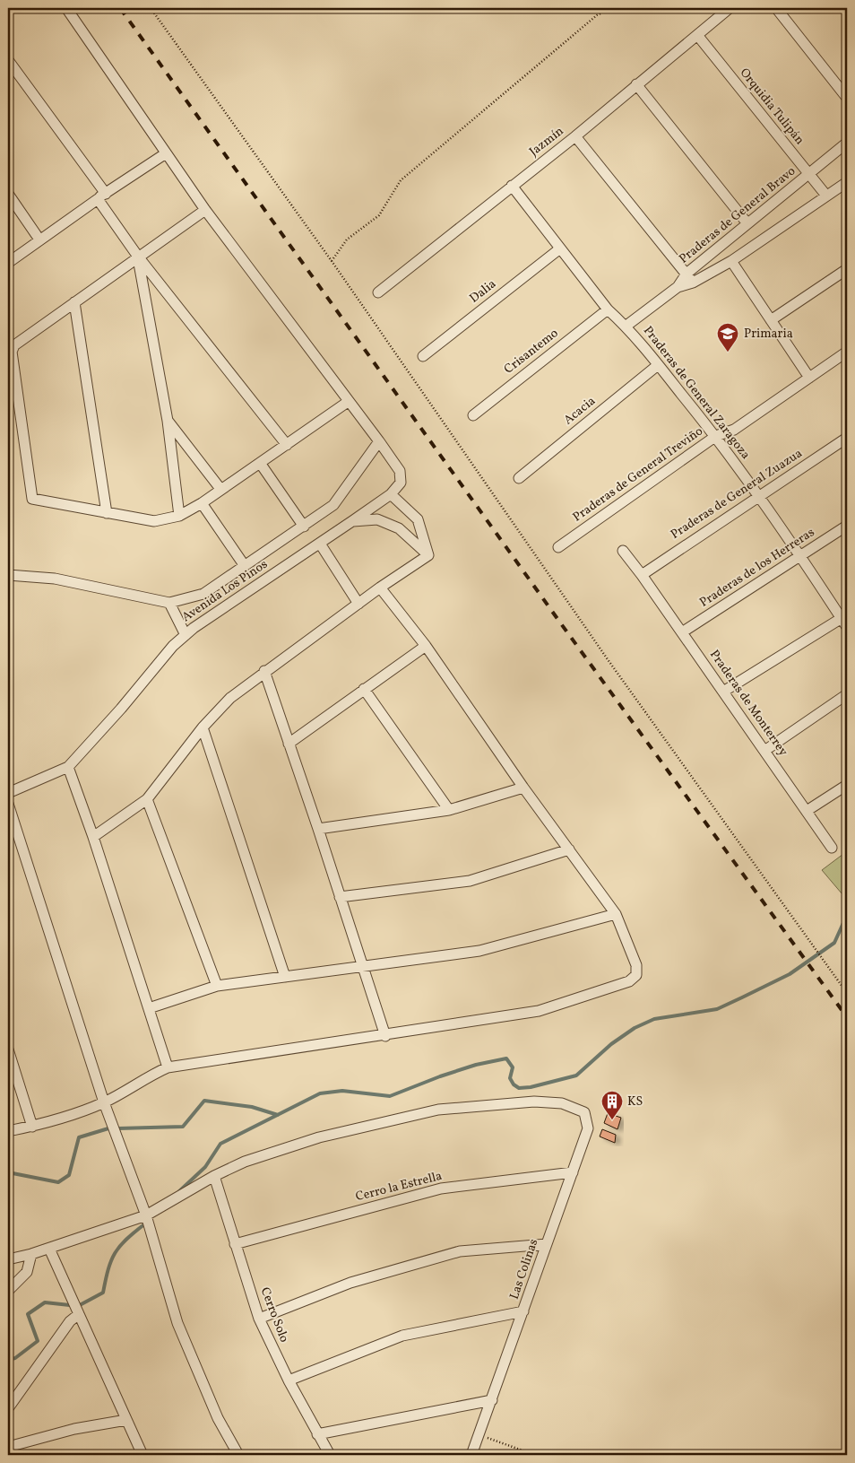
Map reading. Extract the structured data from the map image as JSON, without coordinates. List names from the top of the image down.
{
  "streets": {
    "street": [
      "Orquidia Tulipán",
      "Jazmín",
      "Praderas de General Bravo",
      "Dalia",
      "Crisantemo",
      "Praderas de General Zaragoza",
      "Acacia",
      "Praderas de General Treviño",
      "Praderas de General Zuazua",
      "Praderas de los Herreras",
      "Avenida Los Pinos",
      "Praderas de Monterrey",
      "Cerro la Estrella",
      "Las Colinas",
      "Cerro Solo"
    ]
  },
  "crossings": [
    ["Orquidia Tulipán", "Jazmín"],
    ["Orquidia Tulipán", "Praderas de General Bravo"],
    ["Jazmín", "Praderas de General Zaragoza"],
    ["Praderas de General Bravo", "Praderas de General Zaragoza"],
    ["Dalia", "Praderas de General Zaragoza"],
    ["Crisantemo", "Praderas de General Zaragoza"],
    ["Praderas de General Zaragoza", "Acacia"],
    ["Praderas de General Zaragoza", "Praderas de General Treviño"],
    ["Praderas de General Zaragoza", "Praderas de General Zuazua"],
    ["Praderas de General Zaragoza", "Praderas de los Herreras"],
    ["Praderas de General Zuazua", "Praderas de Monterrey"],
    ["Praderas de los Herreras", "Praderas de Monterrey"],
    ["Cerro la Estrella", "Las Colinas"],
    ["Cerro la Estrella", "Cerro Solo"],
    ["Las Colinas", "Cerro Solo"]
  ],
  "places": {
    "school or university": ["Primaria"],
    "building": ["KS"]
  }
}
